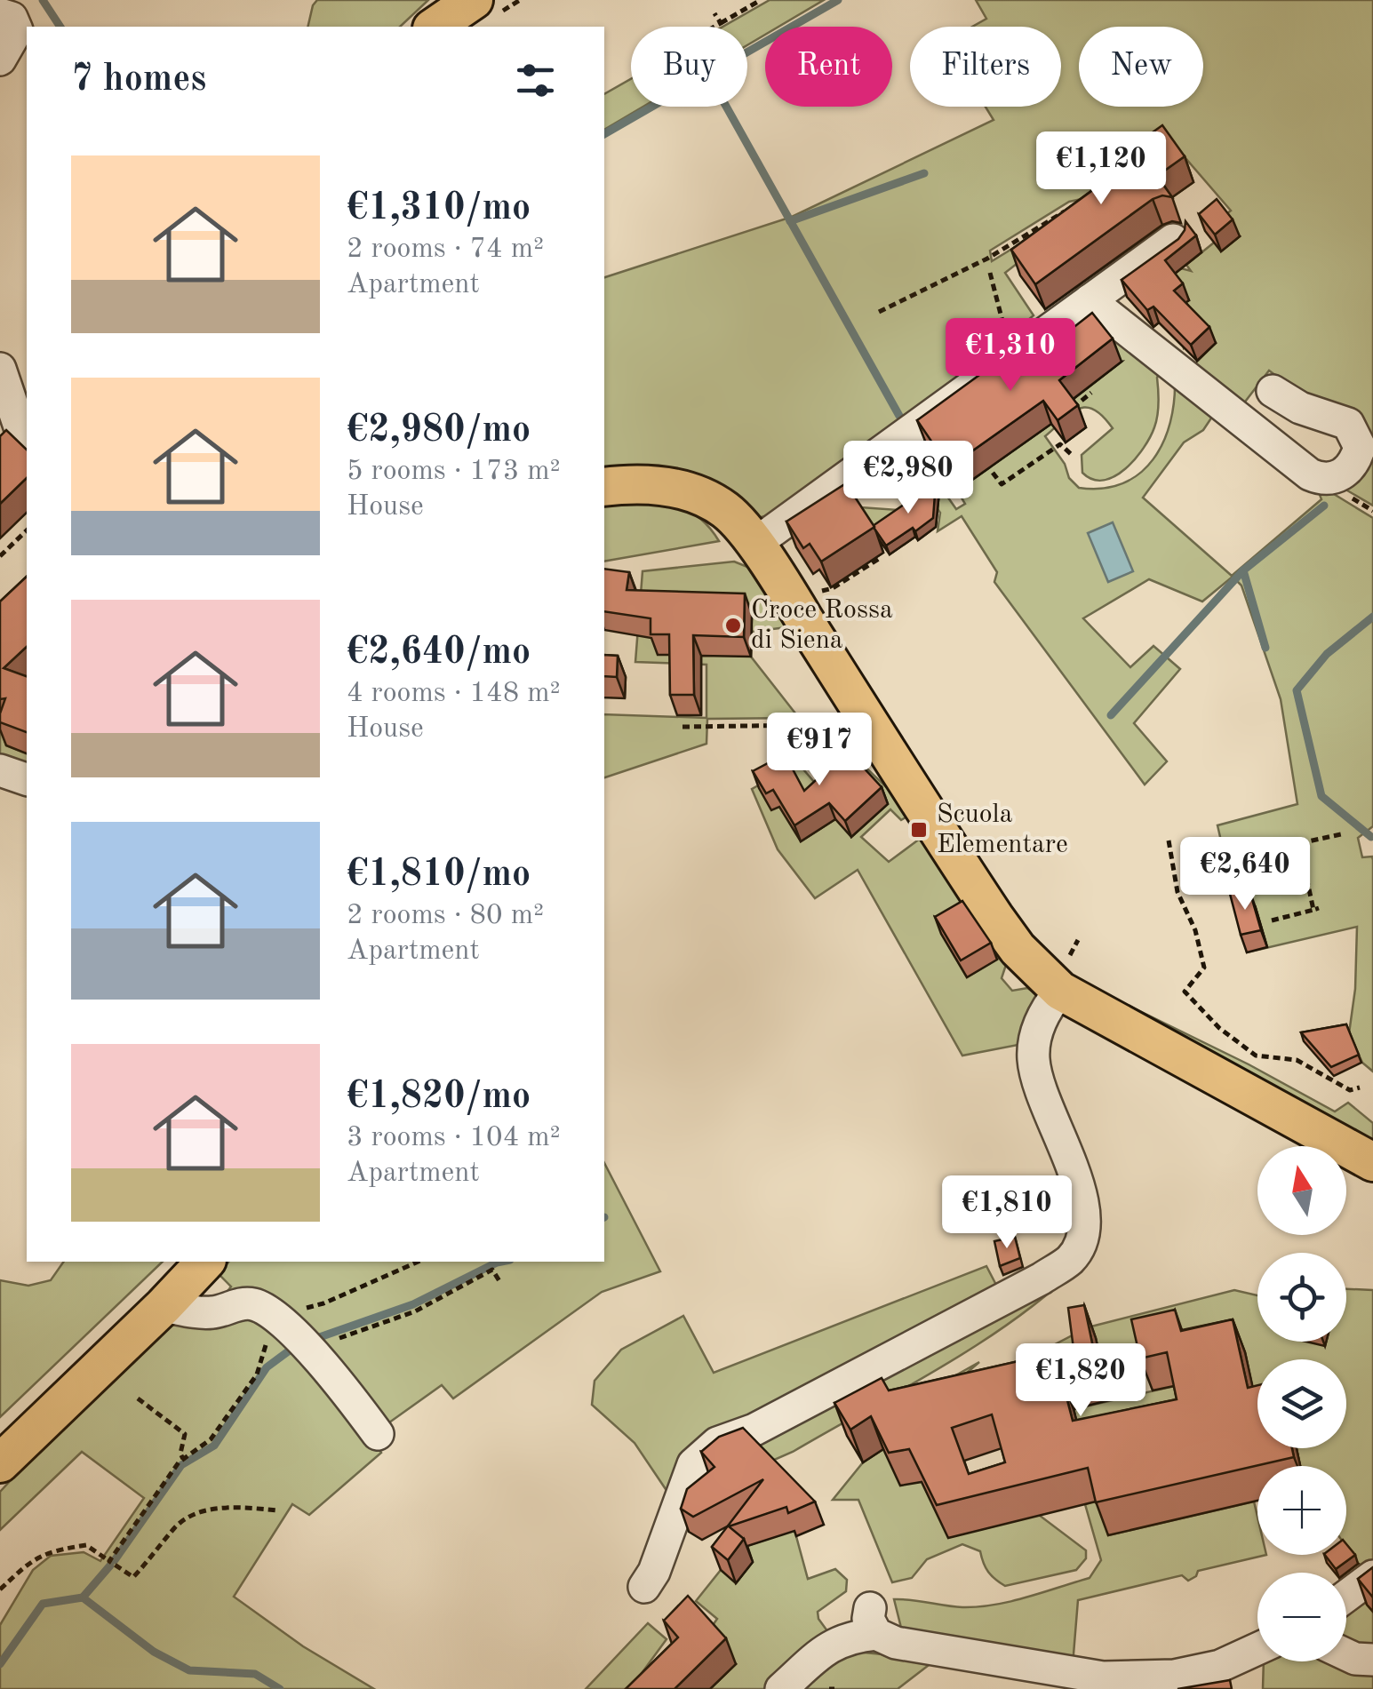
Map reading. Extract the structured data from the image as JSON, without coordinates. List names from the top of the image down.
{
  "places": {
    "other": ["Croce Rossa di Siena"],
    "transit": ["Scuola Elementare"]
  },
  "north": "top",
  "page": {
    "chip": [
      "Buy",
      "Rent",
      "Filters",
      "New"
    ],
    "heading": "7 homes",
    "price": [
      "€1,120",
      "€1,310",
      "€2,980",
      "€917",
      "€2,640",
      "€1,810",
      "€1,820"
    ],
    "list": [
      {
        "name": "€1,310/mo",
        "note": "2 rooms · 74 m² · Apartment"
      },
      {
        "name": "€2,980/mo",
        "note": "5 rooms · 173 m² · House"
      },
      {
        "name": "€2,640/mo",
        "note": "4 rooms · 148 m² · House"
      },
      {
        "name": "€1,810/mo",
        "note": "2 rooms · 80 m² · Apartment"
      },
      {
        "name": "€1,820/mo",
        "note": "3 rooms · 104 m² · Apartment"
      }
    ],
    "map_buttons": ["+", "−"]
  }
}
